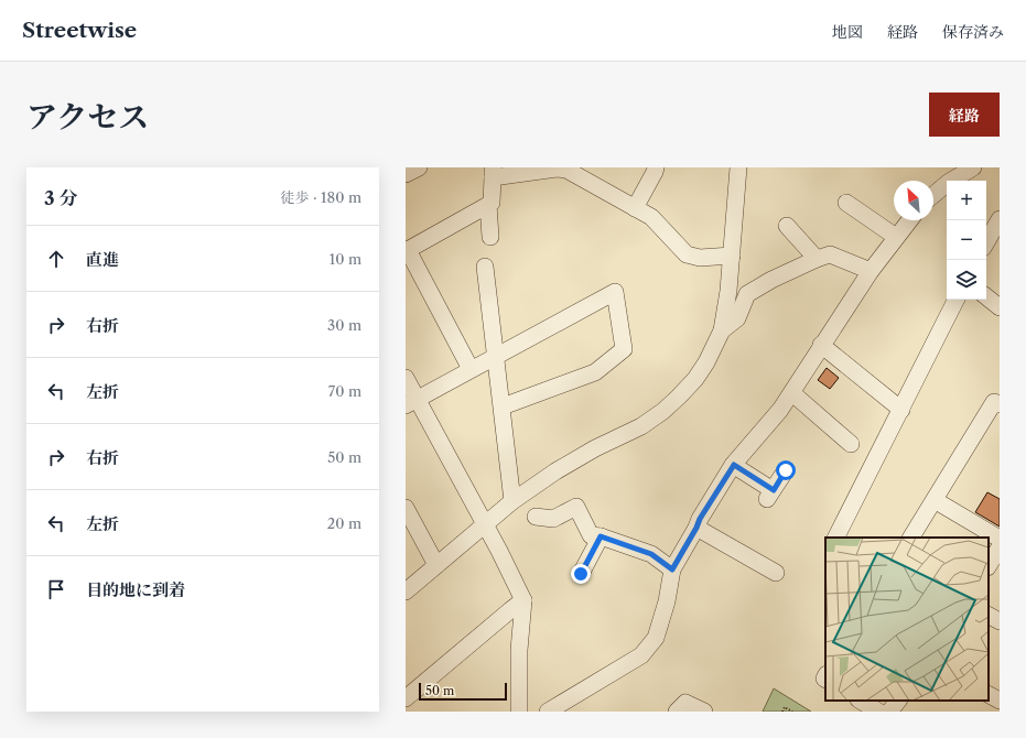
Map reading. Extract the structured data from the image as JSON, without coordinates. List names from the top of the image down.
{
  "scale_bar": "50 m",
  "north": "top left",
  "page": {
    "header": "Streetwise",
    "nav": ["地図", "経路", "保存済み"],
    "title": "アクセス",
    "buttons": "経路",
    "heading": ["3 分", "徒歩 · 180 m"],
    "map_buttons": ["+", "−"],
    "list": [
      ["直進", "10 m"],
      ["右折", "30 m"],
      ["左折", "70 m"],
      ["右折", "50 m"],
      ["左折", "20 m"],
      "目的地に到着"
    ],
    "scale": "50 m"
  }
}
